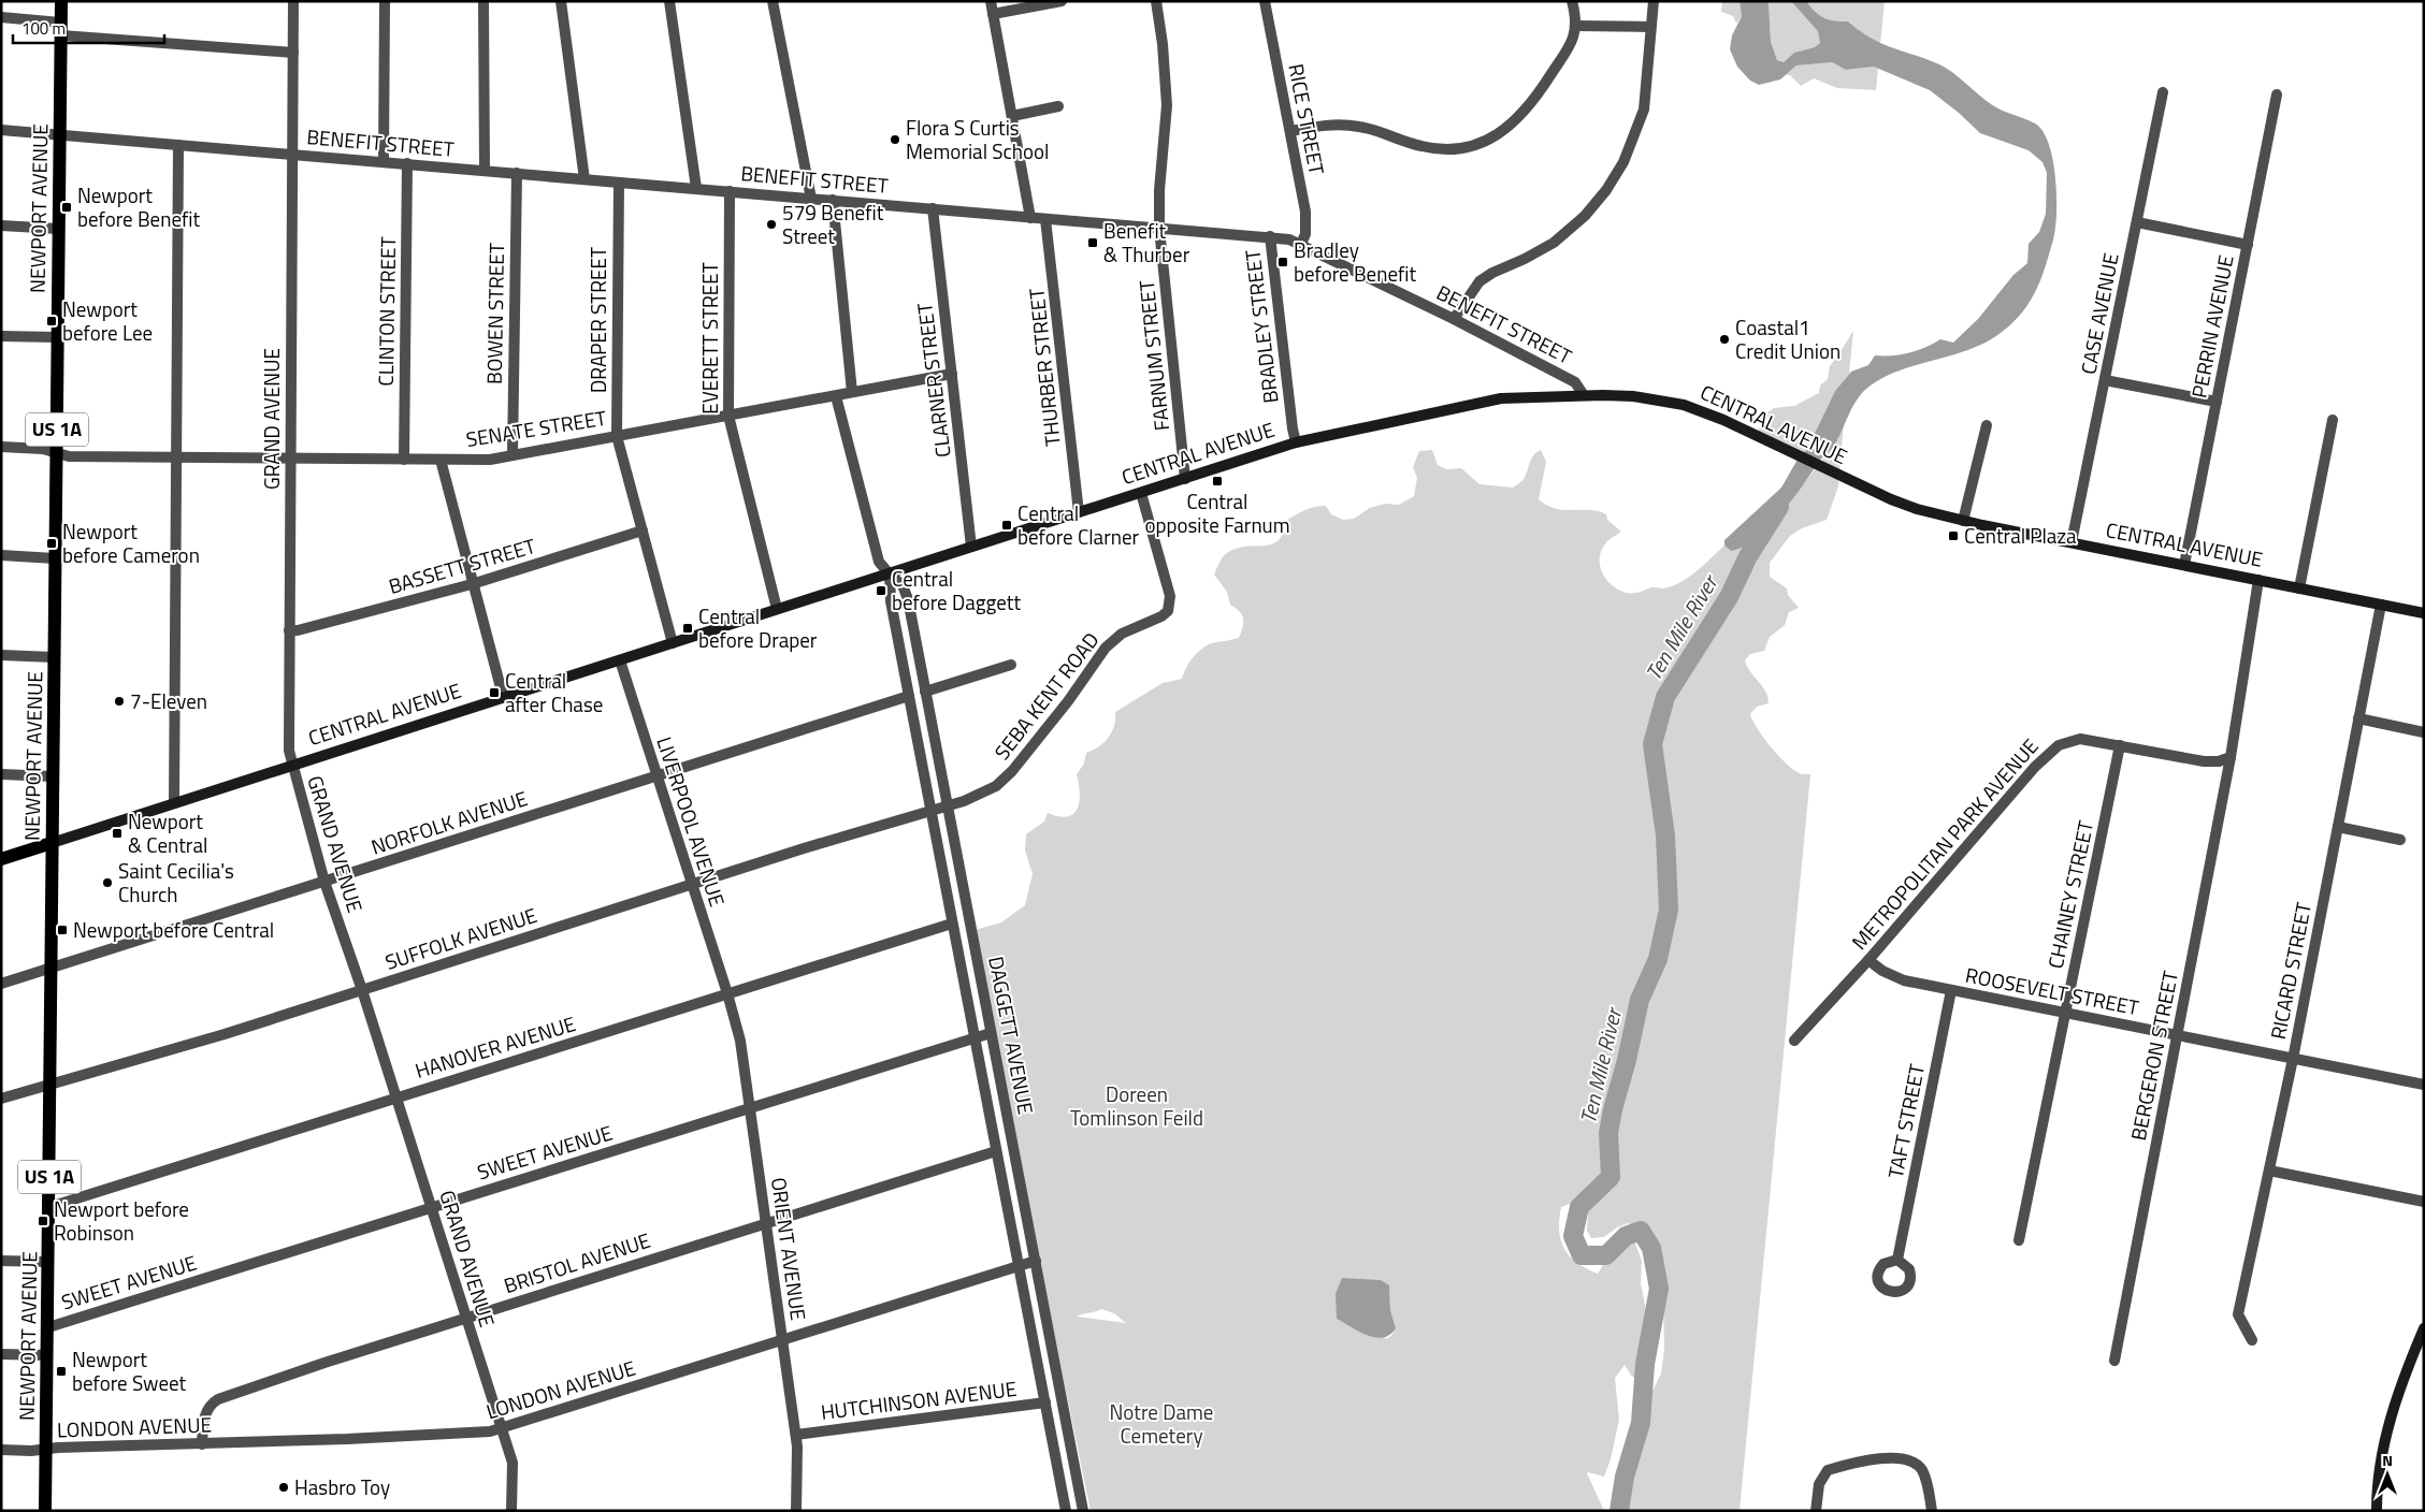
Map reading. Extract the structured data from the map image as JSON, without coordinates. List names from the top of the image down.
{
  "streets": {
    "main road": ["NEWPORT AVENUE", "CENTRAL AVENUE", "US 1A"],
    "street": [
      "RICE STREET",
      "BENEFIT STREET",
      "CLINTON STREET",
      "BOWEN STREET",
      "CASE AVENUE",
      "DRAPER STREET",
      "BRADLEY STREET",
      "PERRIN AVENUE",
      "EVERETT STREET",
      "FARNUM STREET",
      "THURBER STREET",
      "CLARNER STREET",
      "GRAND AVENUE",
      "SENATE STREET",
      "BASSETT STREET",
      "SEBA KENT ROAD",
      "LIVERPOOL AVENUE",
      "NORFOLK AVENUE",
      "METROPOLITAN PARK AVENUE",
      "CHAINEY STREET",
      "SUFFOLK AVENUE",
      "RICARD STREET",
      "ROOSEVELT STREET",
      "DAGGETT AVENUE",
      "HANOVER AVENUE",
      "BERGERON STREET",
      "TAFT STREET",
      "SWEET AVENUE",
      "ORIENT AVENUE",
      "BRISTOL AVENUE",
      "LONDON AVENUE",
      "HUTCHINSON AVENUE"
    ]
  },
  "crossings": [
    ["RICE STREET", "BENEFIT STREET"],
    ["BENEFIT STREET", "NEWPORT AVENUE"],
    ["BENEFIT STREET", "CLINTON STREET"],
    ["BENEFIT STREET", "BOWEN STREET"],
    ["BENEFIT STREET", "DRAPER STREET"],
    ["BENEFIT STREET", "BRADLEY STREET"],
    ["BENEFIT STREET", "EVERETT STREET"],
    ["BENEFIT STREET", "FARNUM STREET"],
    ["BENEFIT STREET", "THURBER STREET"],
    ["BENEFIT STREET", "CLARNER STREET"],
    ["BENEFIT STREET", "GRAND AVENUE"],
    ["BENEFIT STREET", "CENTRAL AVENUE"],
    ["NEWPORT AVENUE", "CENTRAL AVENUE"],
    ["NEWPORT AVENUE", "SENATE STREET"],
    ["NEWPORT AVENUE", "NORFOLK AVENUE"],
    ["NEWPORT AVENUE", "SUFFOLK AVENUE"],
    ["NEWPORT AVENUE", "HANOVER AVENUE"],
    ["NEWPORT AVENUE", "SWEET AVENUE"],
    ["NEWPORT AVENUE", "LONDON AVENUE"],
    ["CLINTON STREET", "SENATE STREET"],
    ["BOWEN STREET", "SENATE STREET"],
    ["CASE AVENUE", "CENTRAL AVENUE"],
    ["DRAPER STREET", "CENTRAL AVENUE"],
    ["DRAPER STREET", "SENATE STREET"],
    ["DRAPER STREET", "BASSETT STREET"],
    ["BRADLEY STREET", "CENTRAL AVENUE"],
    ["PERRIN AVENUE", "CENTRAL AVENUE"],
    ["EVERETT STREET", "CENTRAL AVENUE"],
    ["EVERETT STREET", "SENATE STREET"],
    ["FARNUM STREET", "CENTRAL AVENUE"],
    ["THURBER STREET", "CENTRAL AVENUE"],
    ["CLARNER STREET", "CENTRAL AVENUE"],
    ["CLARNER STREET", "SENATE STREET"],
    ["GRAND AVENUE", "CENTRAL AVENUE"],
    ["GRAND AVENUE", "SENATE STREET"],
    ["GRAND AVENUE", "BASSETT STREET"],
    ["GRAND AVENUE", "NORFOLK AVENUE"],
    ["GRAND AVENUE", "SUFFOLK AVENUE"],
    ["GRAND AVENUE", "HANOVER AVENUE"],
    ["GRAND AVENUE", "SWEET AVENUE"],
    ["GRAND AVENUE", "BRISTOL AVENUE"],
    ["GRAND AVENUE", "LONDON AVENUE"],
    ["CENTRAL AVENUE", "SEBA KENT ROAD"],
    ["CENTRAL AVENUE", "LIVERPOOL AVENUE"],
    ["CENTRAL AVENUE", "RICARD STREET"],
    ["CENTRAL AVENUE", "DAGGETT AVENUE"],
    ["SENATE STREET", "DAGGETT AVENUE"],
    ["SEBA KENT ROAD", "SUFFOLK AVENUE"],
    ["SEBA KENT ROAD", "DAGGETT AVENUE"],
    ["LIVERPOOL AVENUE", "NORFOLK AVENUE"],
    ["LIVERPOOL AVENUE", "SUFFOLK AVENUE"],
    ["LIVERPOOL AVENUE", "HANOVER AVENUE"],
    ["LIVERPOOL AVENUE", "ORIENT AVENUE"],
    ["NORFOLK AVENUE", "DAGGETT AVENUE"],
    ["METROPOLITAN PARK AVENUE", "CHAINEY STREET"],
    ["METROPOLITAN PARK AVENUE", "ROOSEVELT STREET"],
    ["METROPOLITAN PARK AVENUE", "BERGERON STREET"],
    ["CHAINEY STREET", "ROOSEVELT STREET"],
    ["SUFFOLK AVENUE", "DAGGETT AVENUE"],
    ["RICARD STREET", "ROOSEVELT STREET"],
    ["ROOSEVELT STREET", "BERGERON STREET"],
    ["ROOSEVELT STREET", "TAFT STREET"],
    ["DAGGETT AVENUE", "HANOVER AVENUE"],
    ["DAGGETT AVENUE", "SWEET AVENUE"],
    ["DAGGETT AVENUE", "BRISTOL AVENUE"],
    ["DAGGETT AVENUE", "LONDON AVENUE"],
    ["DAGGETT AVENUE", "HUTCHINSON AVENUE"],
    ["HANOVER AVENUE", "ORIENT AVENUE"],
    ["SWEET AVENUE", "ORIENT AVENUE"],
    ["ORIENT AVENUE", "BRISTOL AVENUE"],
    ["ORIENT AVENUE", "LONDON AVENUE"],
    ["ORIENT AVENUE", "HUTCHINSON AVENUE"],
    ["BRISTOL AVENUE", "LONDON AVENUE"]
  ],
  "water": ["Ten Mile River"],
  "parks": ["Doreen Tomlinson Feild", "Notre Dame Cemetery"],
  "places": {
    "other": [
      "Flora S Curtis Memorial School",
      "579 Benefit Street",
      "Coastal1 Credit Union",
      "7-Eleven",
      "Saint Cecilia's Church",
      "Hasbro Toy"
    ],
    "transit": [
      "Newport before Benefit",
      "Benefit & Thurber",
      "Bradley before Benefit",
      "Newport before Lee",
      "Central opposite Farnum",
      "Central before Clarner",
      "Central Plaza",
      "Newport before Cameron",
      "Central before Daggett",
      "Central before Draper",
      "Central after Chase",
      "Newport & Central",
      "Newport before Central",
      "Newport before Robinson",
      "Newport before Sweet"
    ]
  },
  "scale_bar": "100 m",
  "north": "top"
}
